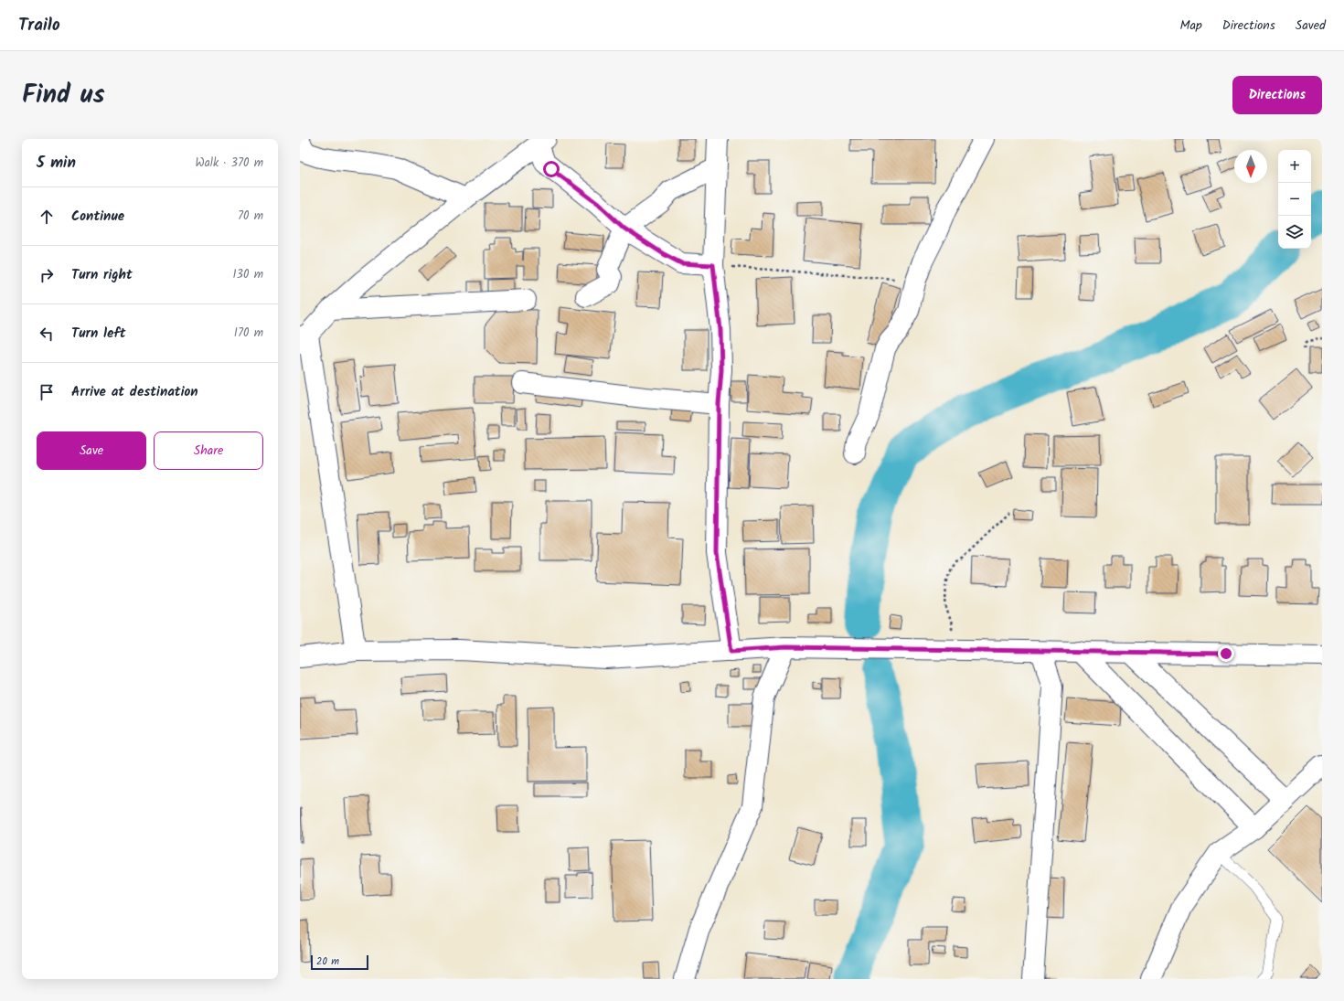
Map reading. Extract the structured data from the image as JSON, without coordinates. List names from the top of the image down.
{
  "scale_bar": "20 m",
  "north": "bottom",
  "page": {
    "header": "Trailo",
    "nav": ["Map", "Directions", "Saved"],
    "title": "Find us",
    "buttons": [
      "Directions",
      ["Save", "Share"]
    ],
    "heading": ["5 min", "Walk · 370 m"],
    "map_buttons": ["+", "−"],
    "list": [
      ["Continue", "70 m"],
      ["Turn right", "130 m"],
      ["Turn left", "170 m"],
      "Arrive at destination"
    ],
    "scale": "20 m"
  }
}
